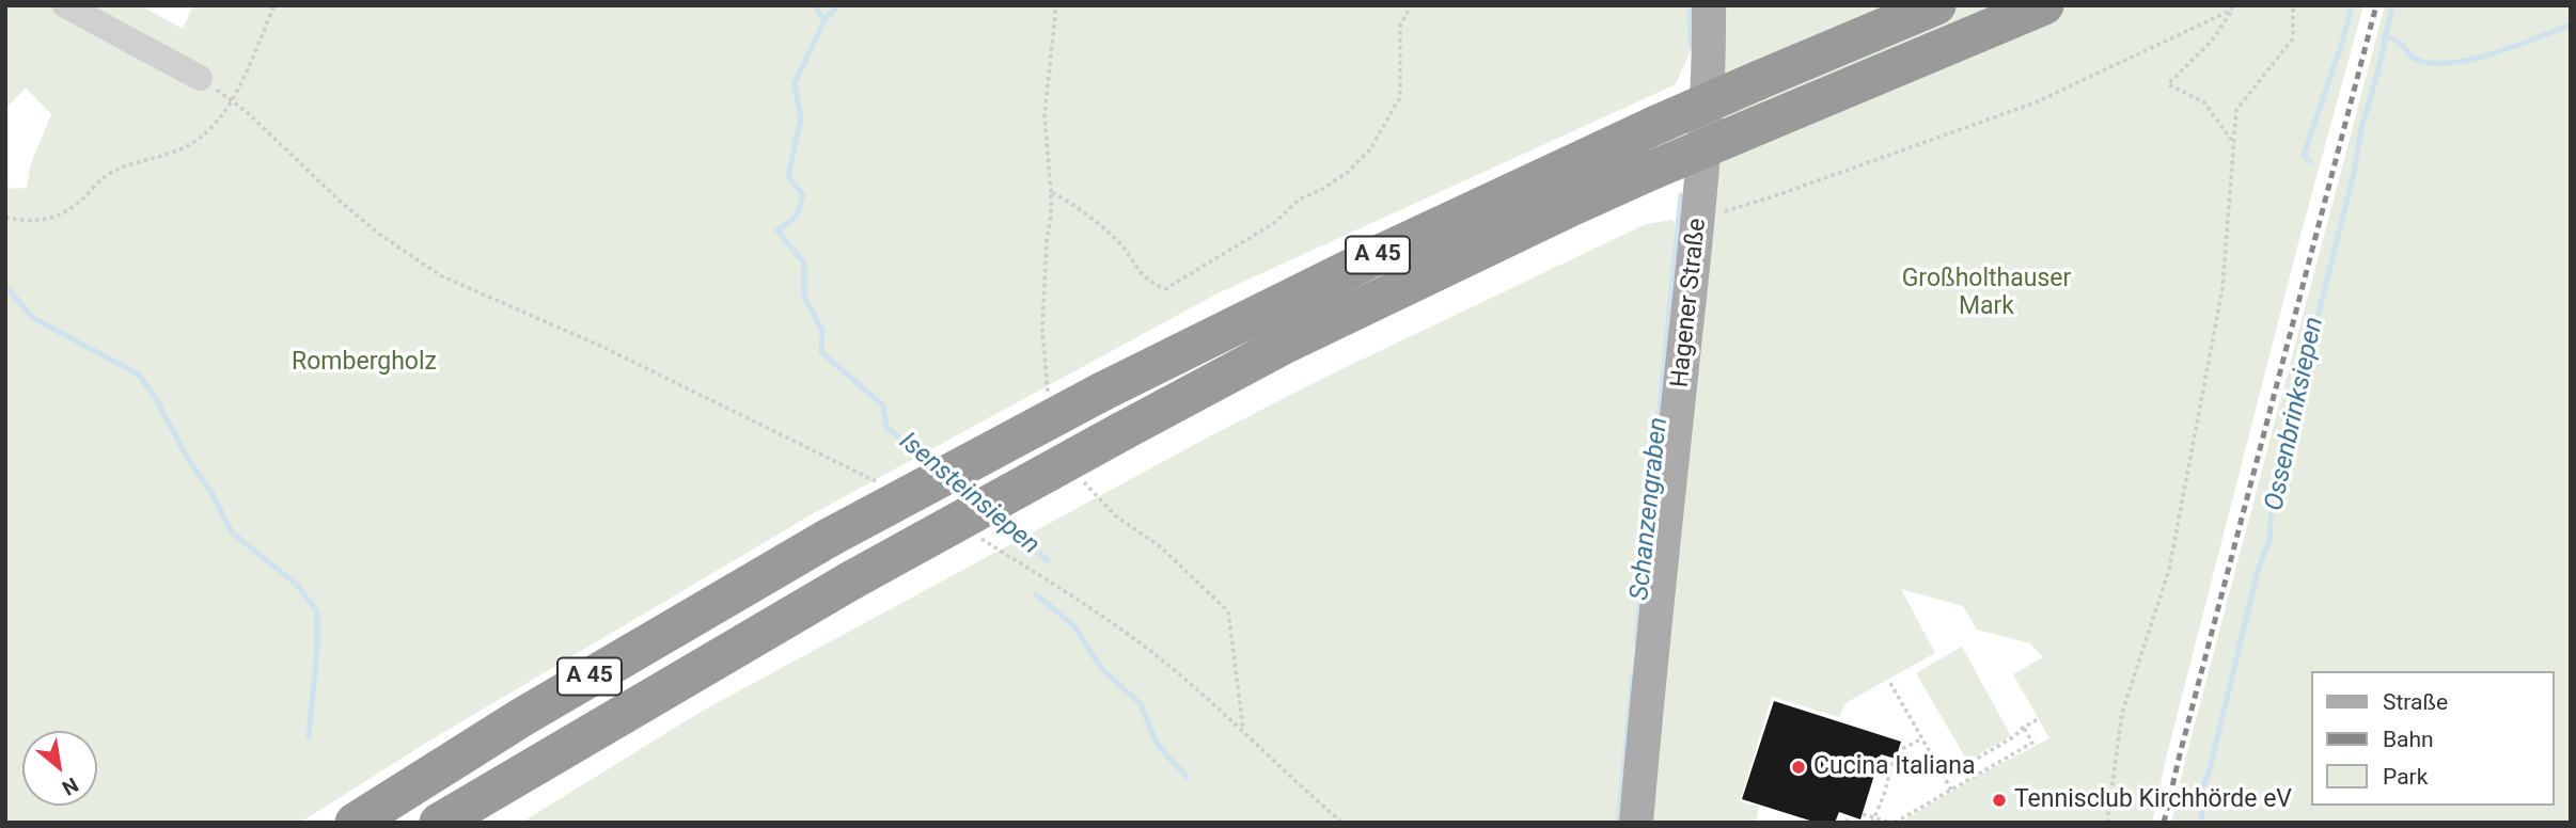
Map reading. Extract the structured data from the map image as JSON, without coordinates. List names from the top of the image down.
{
  "streets": {
    "highway": ["A 45"],
    "main road": ["Hagener Straße"]
  },
  "water": ["Ossenbrinksiepen", "Isensteinsiepen", "Schanzengraben"],
  "parks": ["Großholthauser Mark", "Rombergholz"],
  "places": ["Cucina Italiana", "Tennisclub Kirchhörde eV"],
  "legend": ["Straße", "Bahn", "Park"],
  "north": "bottom right"
}
